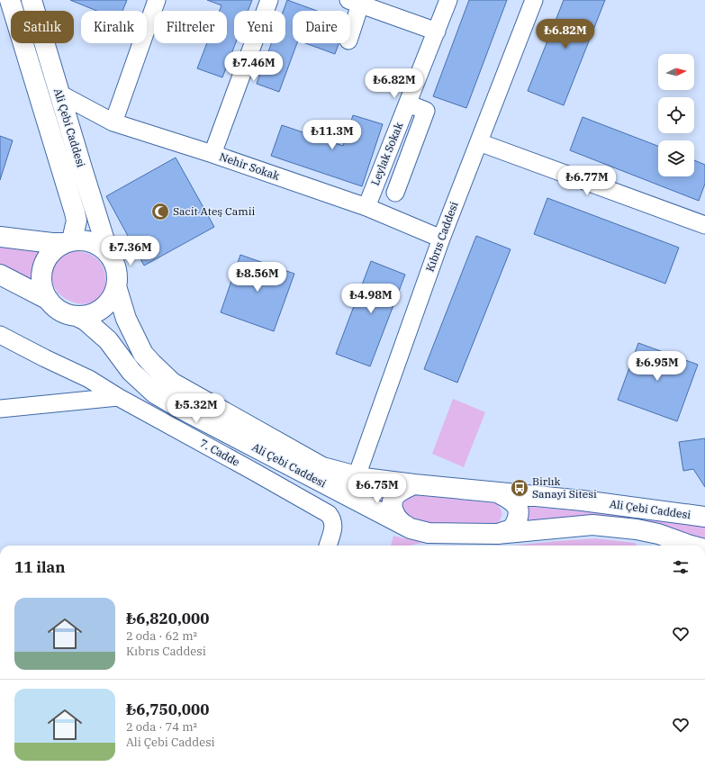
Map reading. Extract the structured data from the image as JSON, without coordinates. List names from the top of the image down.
{
  "streets": {
    "main road": ["Ali Çebi Caddesi"],
    "street": [
      "Leylak Sokak",
      "Nehir Sokak",
      "Kıbrıs Caddesi",
      "7. Cadde"
    ]
  },
  "crossings": [
    ["Ali Çebi Caddesi", "Nehir Sokak"],
    ["Ali Çebi Caddesi", "Kıbrıs Caddesi"],
    ["Leylak Sokak", "Nehir Sokak"],
    ["Nehir Sokak", "Kıbrıs Caddesi"]
  ],
  "places": {
    "mosque": ["Sacit Ateş Camii"],
    "bus stop": ["Birlık Sanayi Sitesi"]
  },
  "north": "right",
  "page": {
    "chip": [
      "Satılık",
      "Kiralık",
      "Filtreler",
      "Yeni",
      "Daire"
    ],
    "price": [
      "₺6.82M",
      "₺7.46M",
      "₺6.82M",
      "₺11.3M",
      "₺6.77M",
      "₺7.36M",
      "₺8.56M",
      "₺4.98M",
      "₺6.95M",
      "₺5.32M",
      "₺6.75M"
    ],
    "heading": "11 ilan",
    "list": [
      {
        "name": "₺6,820,000",
        "note": "2 oda · 62 m² · Kıbrıs Caddesi"
      },
      {
        "name": "₺6,750,000",
        "note": "2 oda · 74 m² · Ali Çebi Caddesi"
      }
    ]
  }
}
